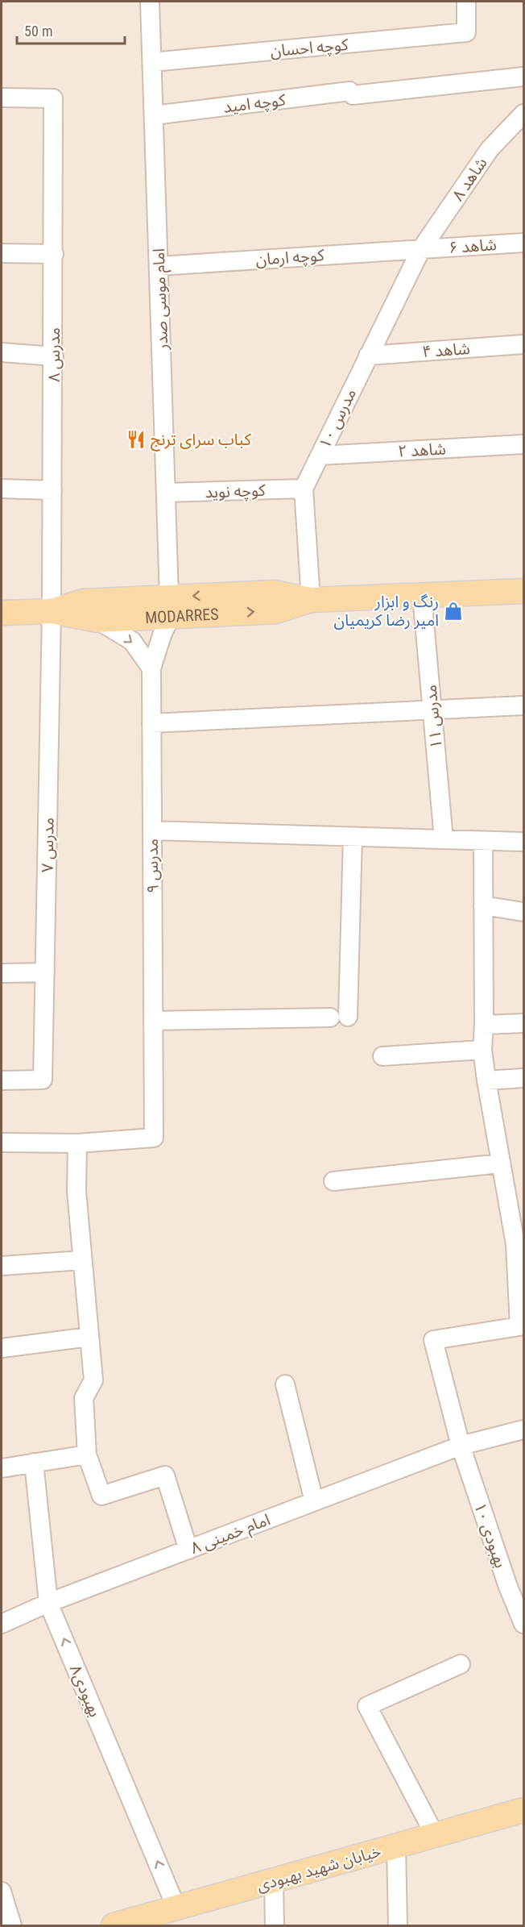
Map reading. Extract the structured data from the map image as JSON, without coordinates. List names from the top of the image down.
{
  "streets": {
    "main road": ["MODARRES", "خیابان شهید بهبودی"],
    "street": [
      "کوچه احسان",
      "کوچه امید",
      "شاهد ۸",
      "شاهد ۶",
      "کوچه ارمان",
      "امام موسی صدر",
      "شاهد ۴",
      "مدرس ۸",
      "مدرس ۱۰",
      "شاهد ۲",
      "کوچه نوید",
      "مدرس ۱۱",
      "مدرس ۷",
      "مدرس ۹",
      "امام خمینی ۸",
      "بهبودی ۱۰",
      "بهبودی۸"
    ]
  },
  "crossings": [
    ["کوچه احسان", "امام موسی صدر"],
    ["کوچه امید", "امام موسی صدر"],
    ["شاهد ۸", "شاهد ۶"],
    ["شاهد ۸", "کوچه ارمان"],
    ["شاهد ۸", "مدرس ۱۰"],
    ["شاهد ۶", "کوچه ارمان"],
    ["شاهد ۶", "مدرس ۱۰"],
    ["کوچه ارمان", "امام موسی صدر"],
    ["کوچه ارمان", "مدرس ۱۰"],
    ["امام موسی صدر", "کوچه نوید"],
    ["امام موسی صدر", "MODARRES"],
    ["امام موسی صدر", "مدرس ۹"],
    ["شاهد ۴", "مدرس ۱۰"],
    ["مدرس ۸", "MODARRES"],
    ["مدرس ۸", "مدرس ۷"],
    ["مدرس ۱۰", "شاهد ۲"],
    ["مدرس ۱۰", "کوچه نوید"],
    ["مدرس ۱۰", "MODARRES"],
    ["MODARRES", "مدرس ۱۱"],
    ["MODARRES", "مدرس ۷"],
    ["MODARRES", "مدرس ۹"],
    ["امام خمینی ۸", "بهبودی ۱۰"],
    ["امام خمینی ۸", "بهبودی۸"],
    ["بهبودی۸", "خیابان شهید بهبودی"]
  ],
  "one_way": ["بهبودی۸"],
  "places": {
    "restaurant": ["کباب سرای ترنج"],
    "shop": ["رنگ و ابزار امیر رضا کریمیان"]
  },
  "scale_bar": "50 m"
}
